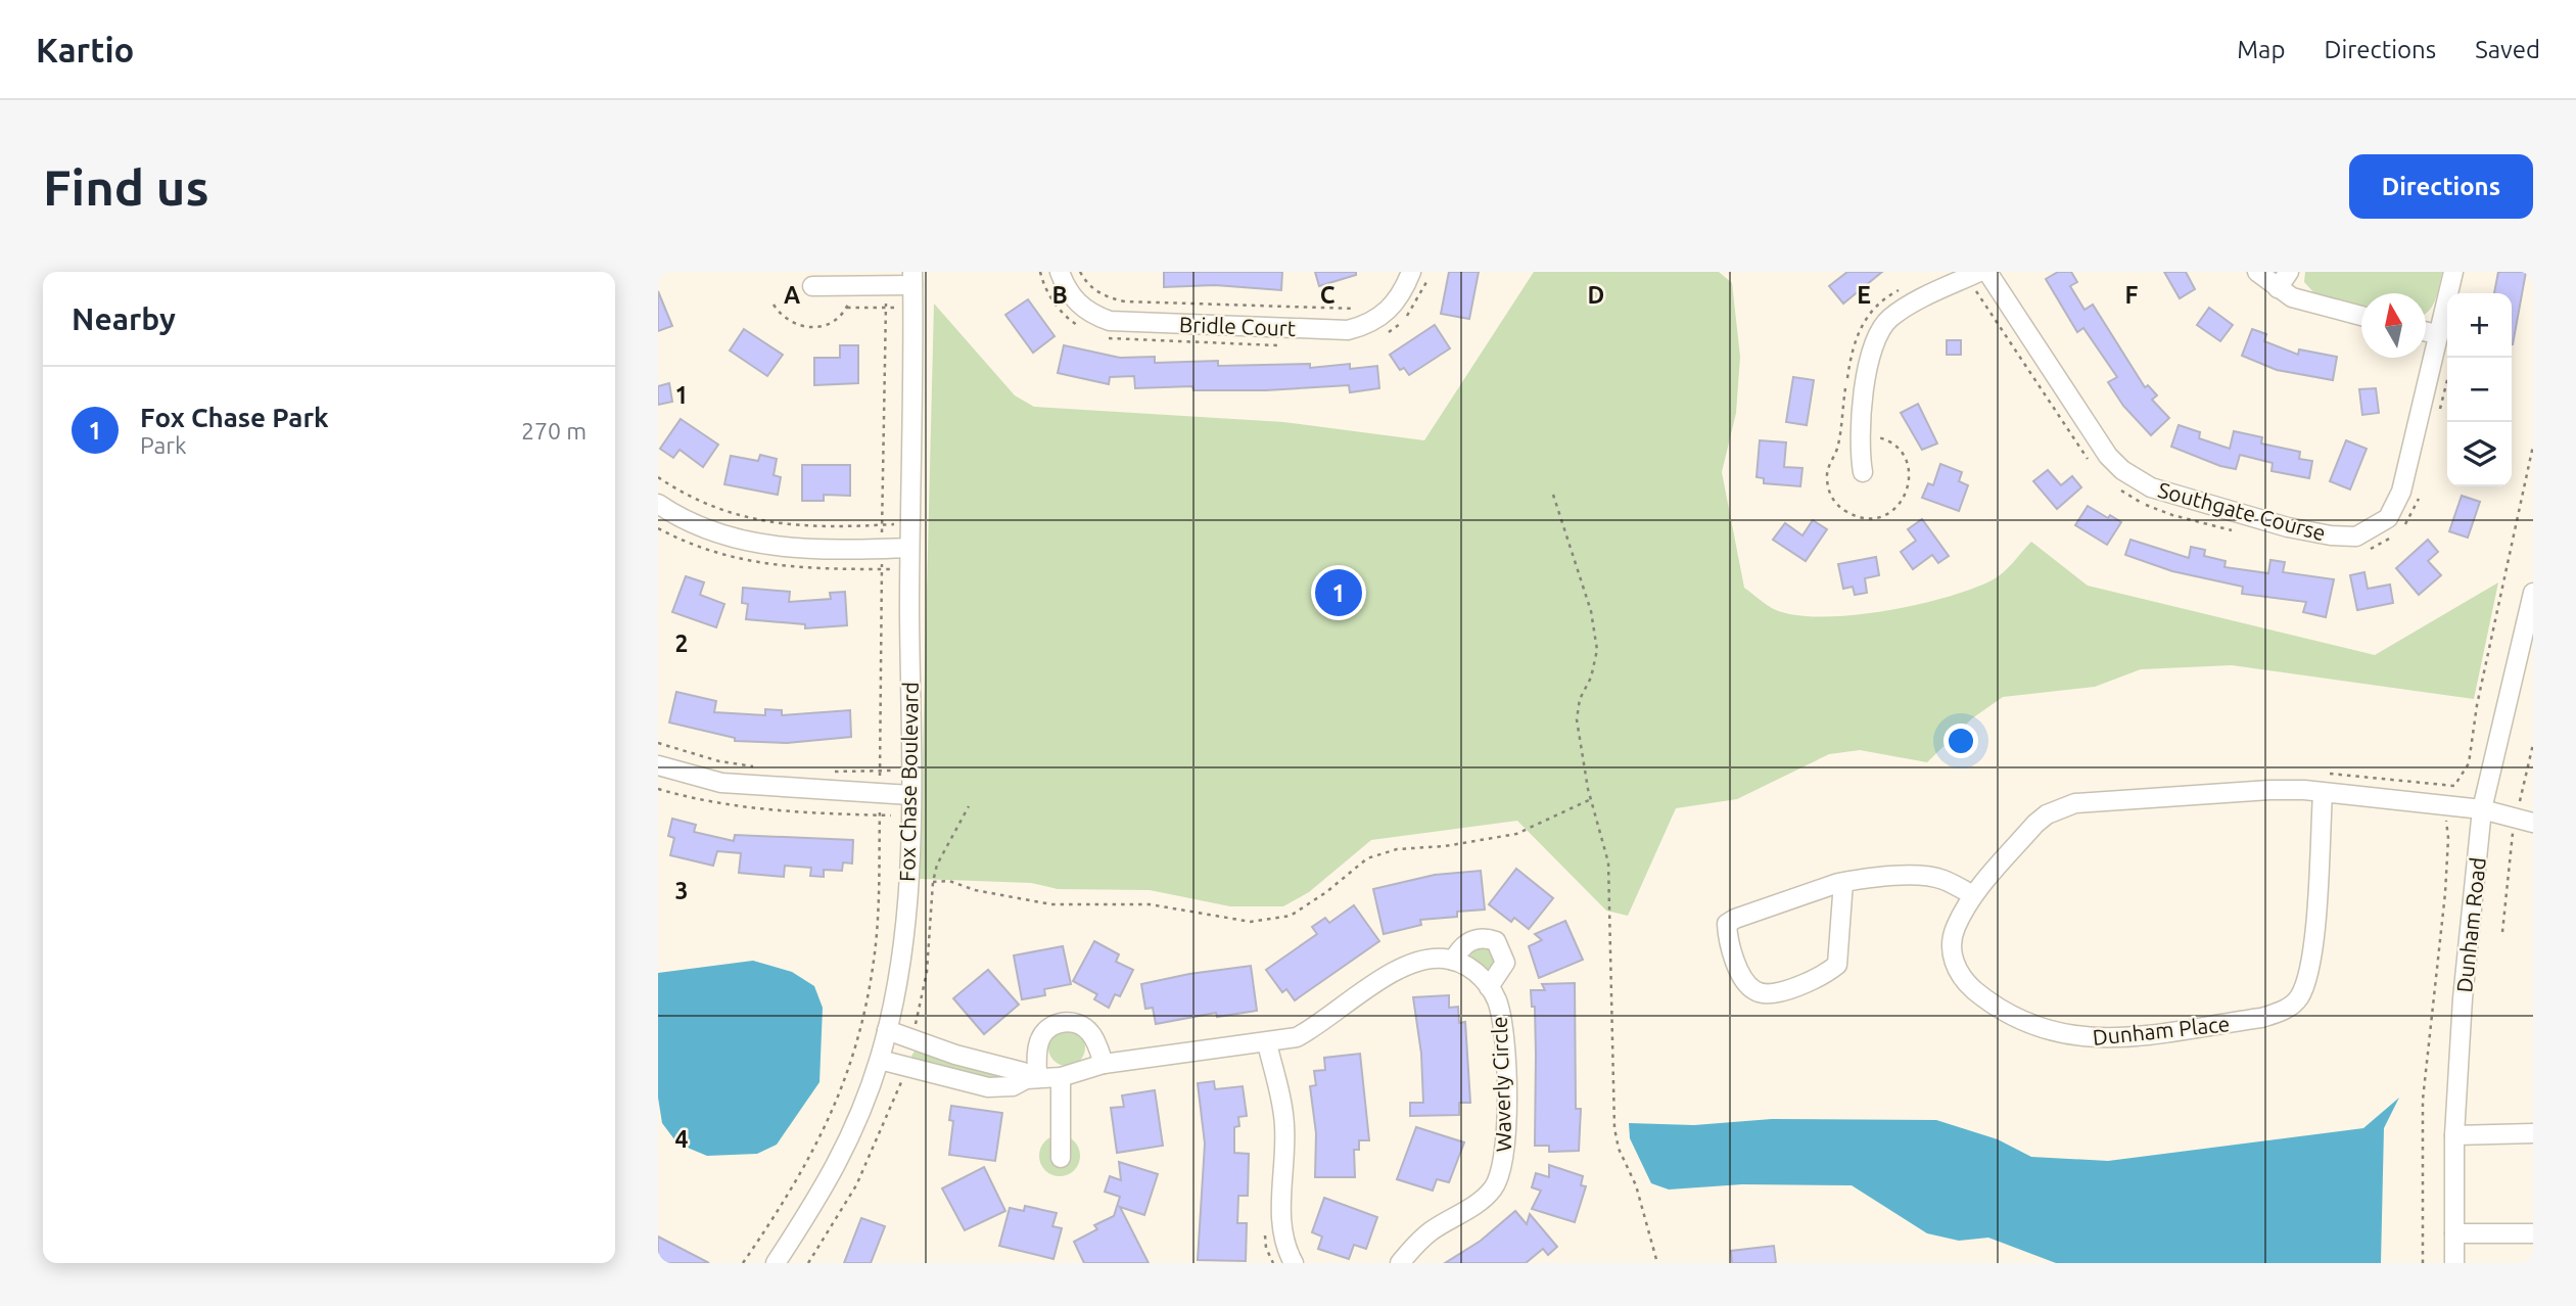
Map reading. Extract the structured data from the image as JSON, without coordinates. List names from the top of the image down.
{
  "streets": {
    "street": [
      "Bridle Court",
      "Southgate Course",
      "Fox Chase Boulevard",
      "Dunham Road",
      "Dunham Place",
      "Waverly Circle"
    ]
  },
  "crossings": [
    ["Dunham Road", "Dunham Place"]
  ],
  "north": "top",
  "page": {
    "header": "Kartio",
    "nav": ["Map", "Directions", "Saved"],
    "buttons": "Directions",
    "title": "Find us",
    "heading": "Nearby",
    "map_buttons": ["+", "−"],
    "list": [
      {
        "mark": "1",
        "name": "Fox Chase Park",
        "note": "Park",
        "value": "270 m"
      }
    ],
    "pins": "1"
  },
  "grid": {
    "columns": [
      "A",
      "B",
      "C",
      "D",
      "E",
      "F"
    ],
    "rows": [
      "1",
      "2",
      "3",
      "4"
    ]
  }
}
